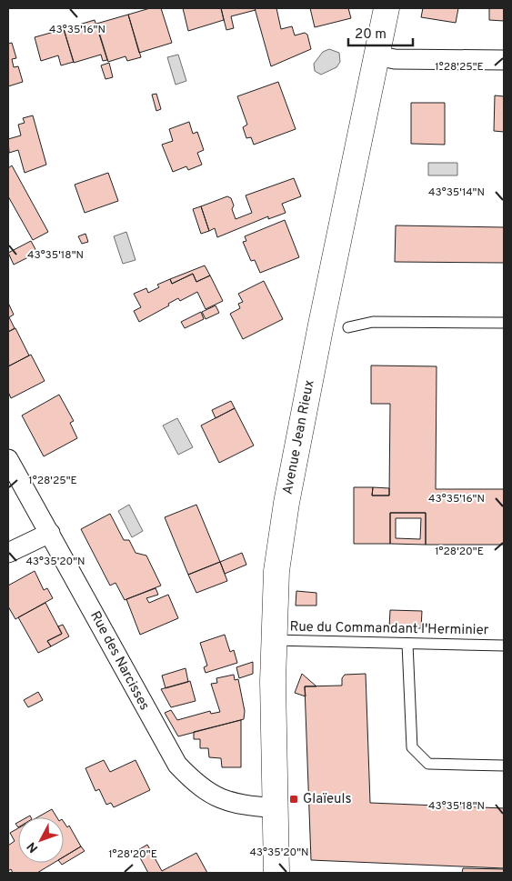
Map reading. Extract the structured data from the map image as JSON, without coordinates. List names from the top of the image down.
{
  "streets": {
    "main road": ["Avenue Jean Rieux"],
    "street": ["Rue des Narcisses"],
    "lane": ["Rue du Commandant l'Herminier"]
  },
  "crossings": [
    ["Avenue Jean Rieux", "Rue du Commandant l'Herminier"],
    ["Avenue Jean Rieux", "Rue des Narcisses"]
  ],
  "places": {
    "transit": ["Glaïeuls"]
  },
  "scale_bar": "20 m",
  "north": "bottom left",
  "coordinates": [
    "43°35'16\"N",
    "1°28'25\"E",
    "43°35'14\"N",
    "43°35'18\"N",
    "1°28'20\"E",
    "43°35'20\"N"
  ]
}
